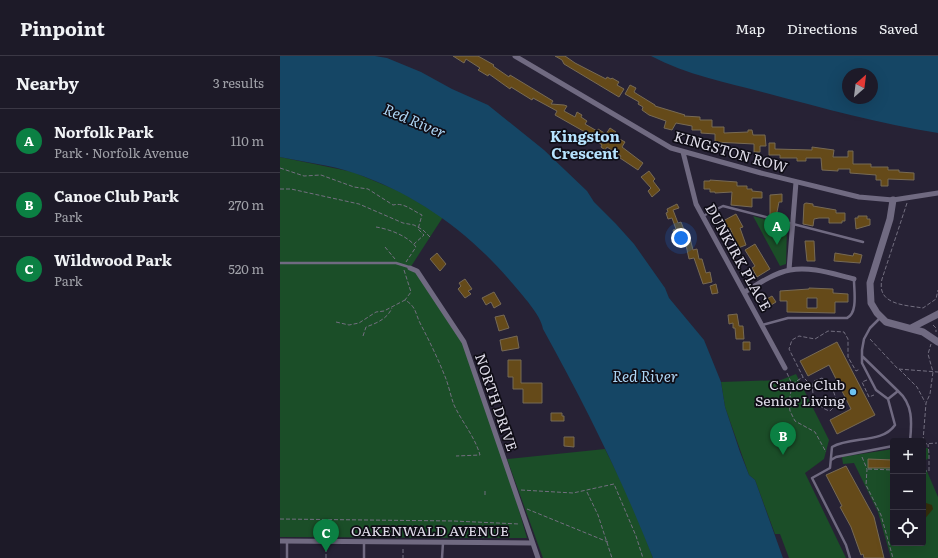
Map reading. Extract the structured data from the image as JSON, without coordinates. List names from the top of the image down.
{
  "streets": {
    "street": [
      "KINGSTON ROW",
      "DUNKIRK PLACE",
      "NORTH DRIVE",
      "OAKENWALD AVENUE"
    ]
  },
  "crossings": [
    ["KINGSTON ROW", "DUNKIRK PLACE"],
    ["NORTH DRIVE", "OAKENWALD AVENUE"]
  ],
  "districts": ["Kingston Crescent"],
  "water": ["Red River"],
  "places": ["Canoe Club Senior Living"],
  "north": "top right",
  "page": {
    "header": "Pinpoint",
    "nav": ["Map", "Directions", "Saved"],
    "heading": ["Nearby", "3 results"],
    "list": [
      {
        "mark": "A",
        "name": "Norfolk Park",
        "note": "Park · Norfolk Avenue",
        "value": "110 m"
      },
      {
        "mark": "B",
        "name": "Canoe Club Park",
        "note": "Park",
        "value": "270 m"
      },
      {
        "mark": "C",
        "name": "Wildwood Park",
        "note": "Park",
        "value": "520 m"
      }
    ],
    "pins": ["A", "B", "C"],
    "map_buttons": ["+", "−"]
  }
}
